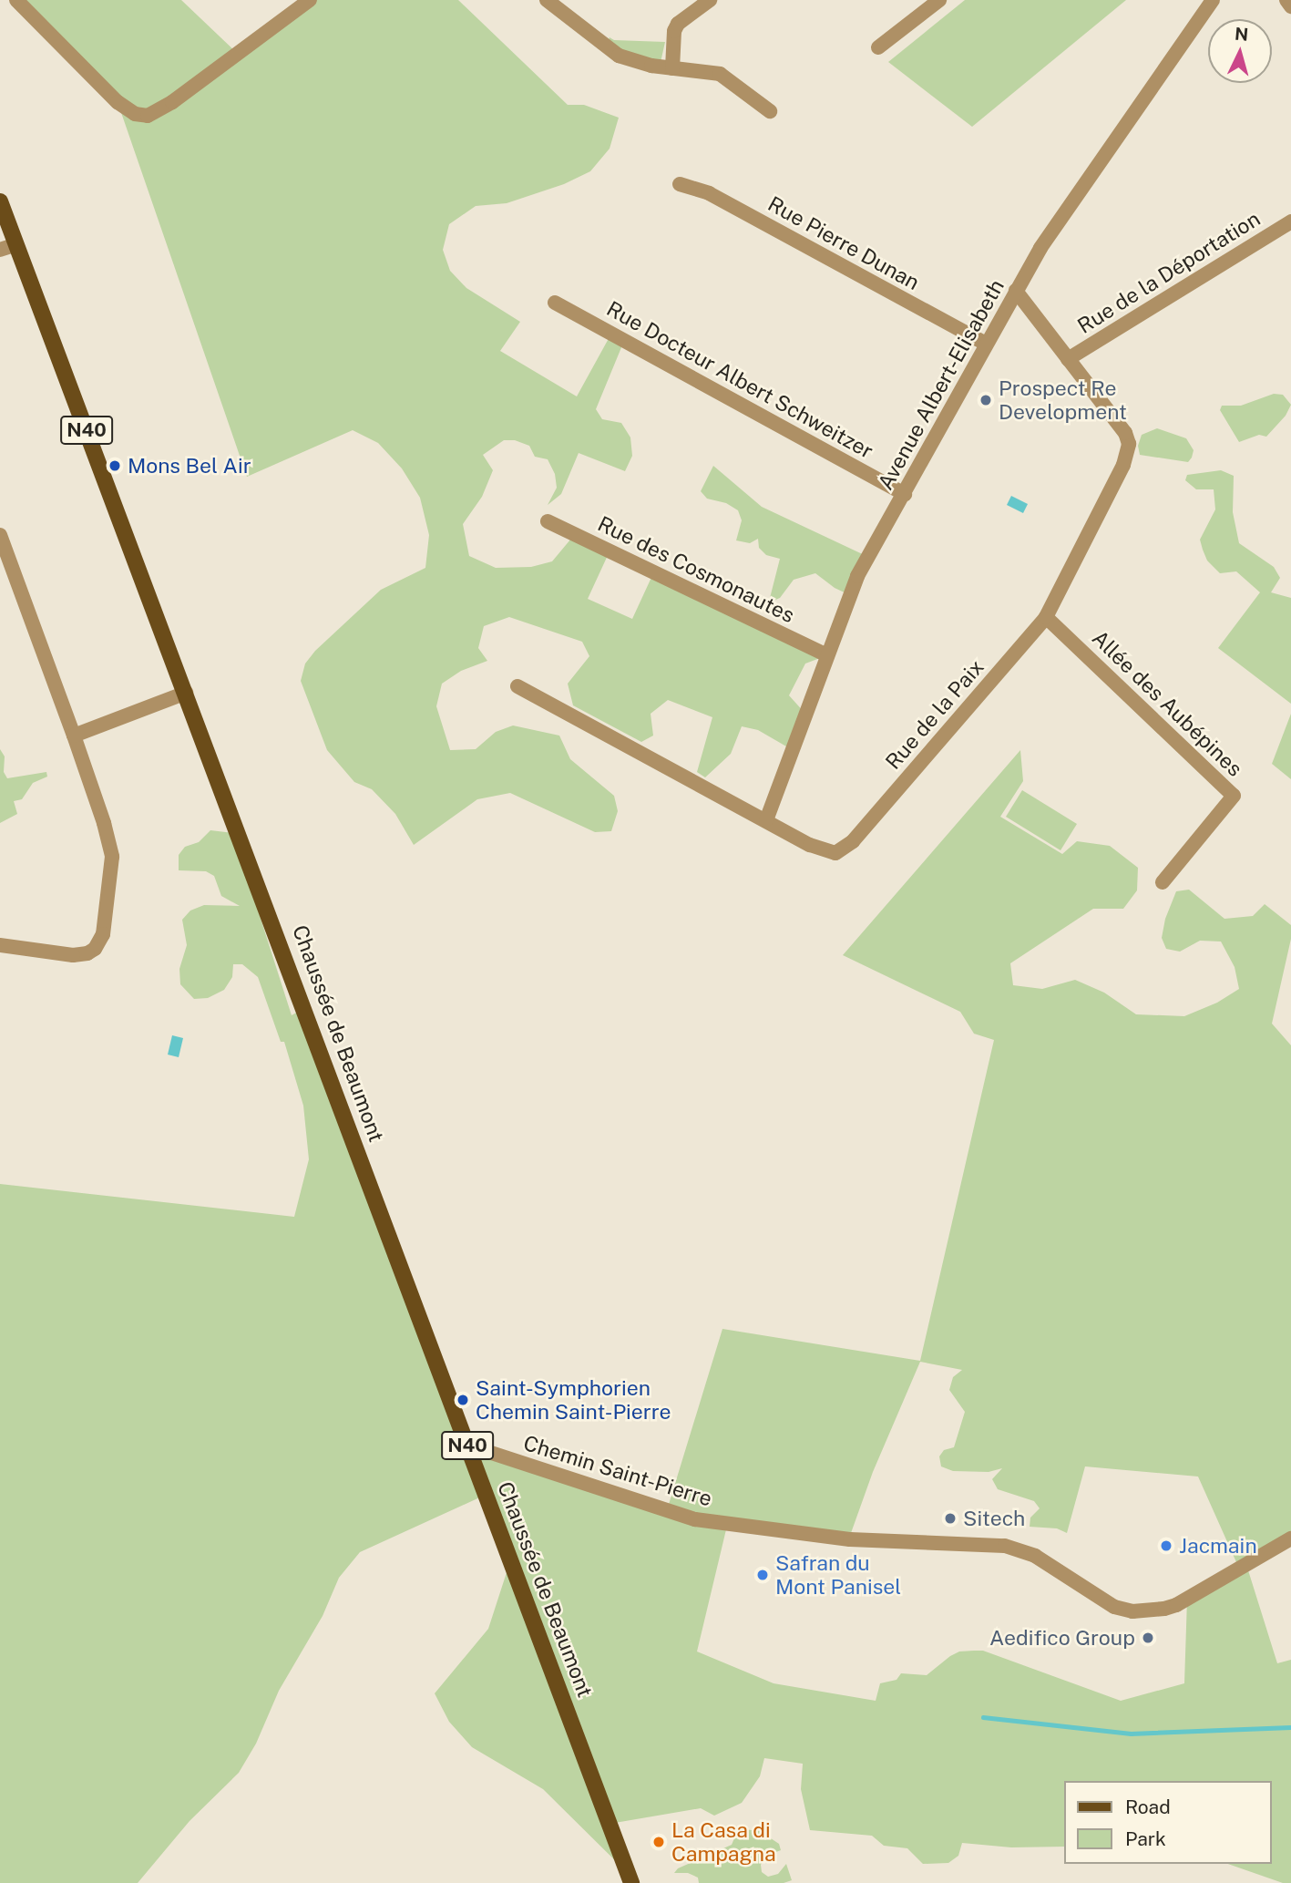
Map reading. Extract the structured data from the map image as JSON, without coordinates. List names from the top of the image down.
{
  "streets": {
    "main road": ["N40", "Chaussée de Beaumont"],
    "street": [
      "Rue Pierre Dunan",
      "Rue de la Déportation",
      "Rue Docteur Albert Schweitzer",
      "Avenue Albert-Elisabeth",
      "Rue des Cosmonautes",
      "Allée des Aubépines",
      "Rue de la Paix",
      "Chemin Saint-Pierre"
    ]
  },
  "crossings": [
    ["Rue Pierre Dunan", "Avenue Albert-Elisabeth"],
    ["Rue de la Déportation", "Rue de la Paix"],
    ["Rue Docteur Albert Schweitzer", "Avenue Albert-Elisabeth"],
    ["Avenue Albert-Elisabeth", "Rue des Cosmonautes"],
    ["Avenue Albert-Elisabeth", "Rue de la Paix"],
    ["Allée des Aubépines", "Rue de la Paix"],
    ["Chaussée de Beaumont", "Chemin Saint-Pierre"]
  ],
  "places": [
    "Prospect Re Development",
    "Mons Bel Air",
    "Saint-Symphorien Chemin Saint-Pierre",
    "Sitech",
    "Jacmain",
    "Safran du Mont Panisel",
    "Aedifico Group",
    "La Casa di Campagna"
  ],
  "legend": ["Road", "Park"],
  "north": "top"
}
